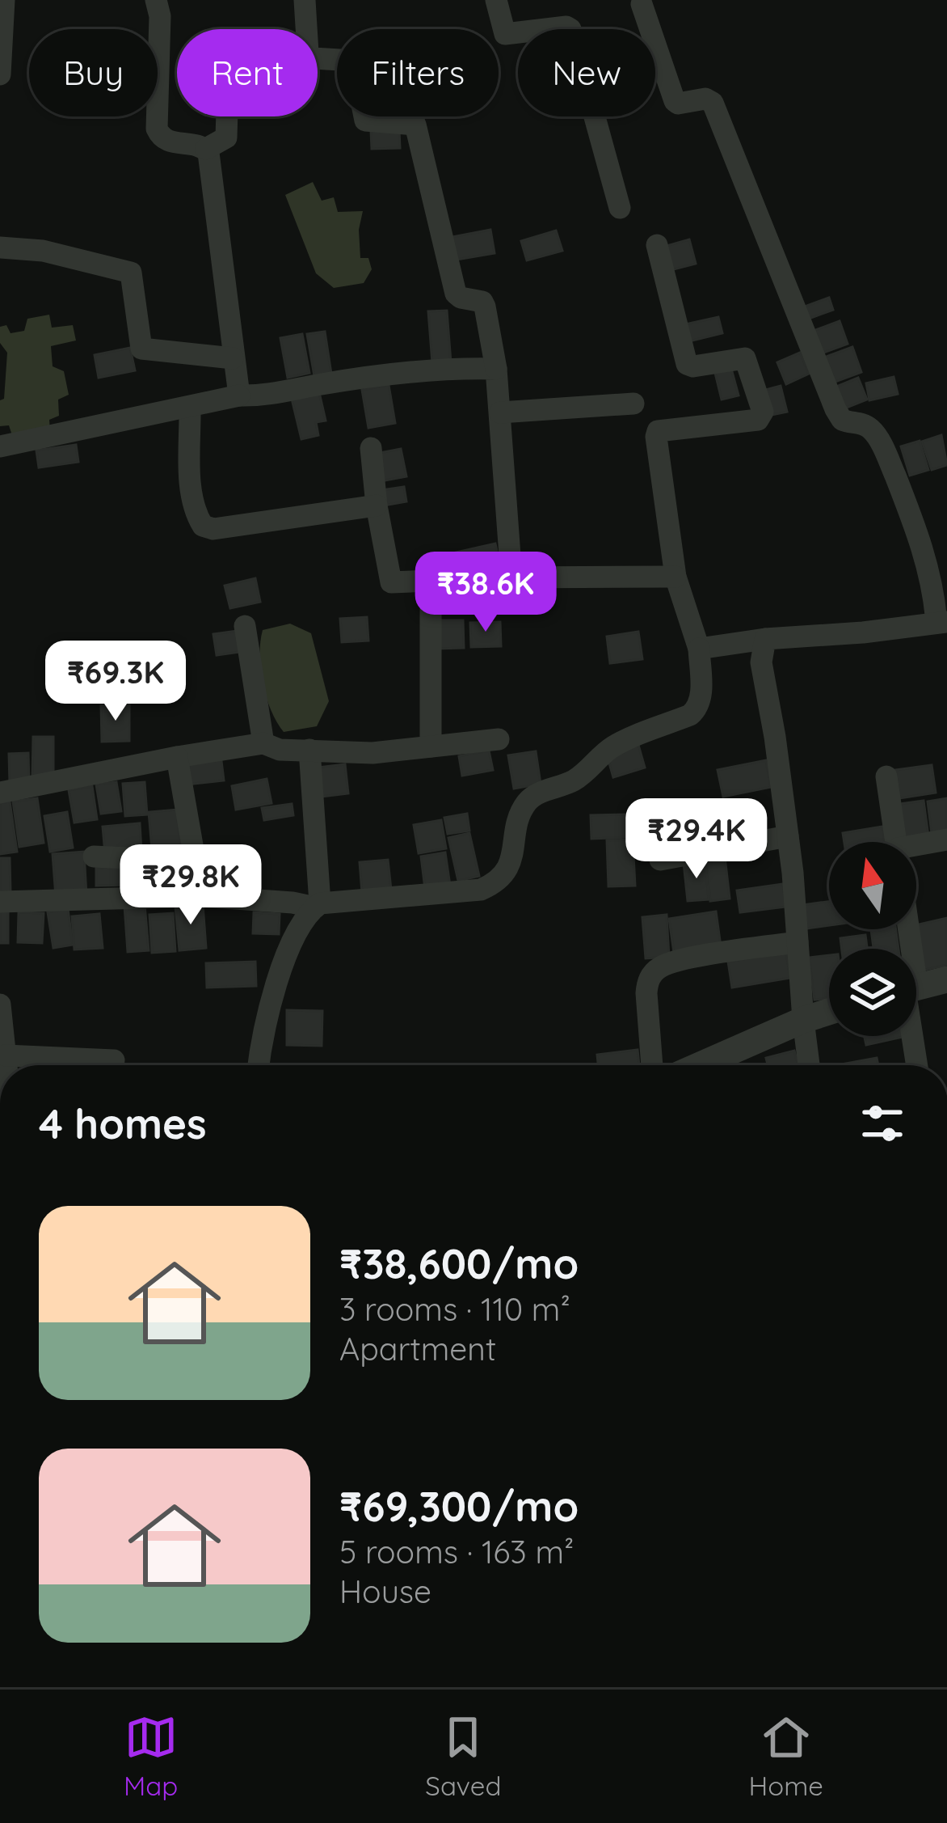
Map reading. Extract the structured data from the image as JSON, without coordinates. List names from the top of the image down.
{
  "north": "top",
  "page": {
    "chip": [
      "Buy",
      "Rent",
      "Filters",
      "New"
    ],
    "price": [
      "₹38.6K",
      "₹69.3K",
      "₹29.4K",
      "₹29.8K"
    ],
    "heading": "4 homes",
    "list": [
      {
        "name": "₹38,600/mo",
        "note": "3 rooms · 110 m² · Apartment"
      },
      {
        "name": "₹69,300/mo",
        "note": "5 rooms · 163 m² · House"
      }
    ],
    "tabs": ["Map", "Saved", "Home"]
  }
}
